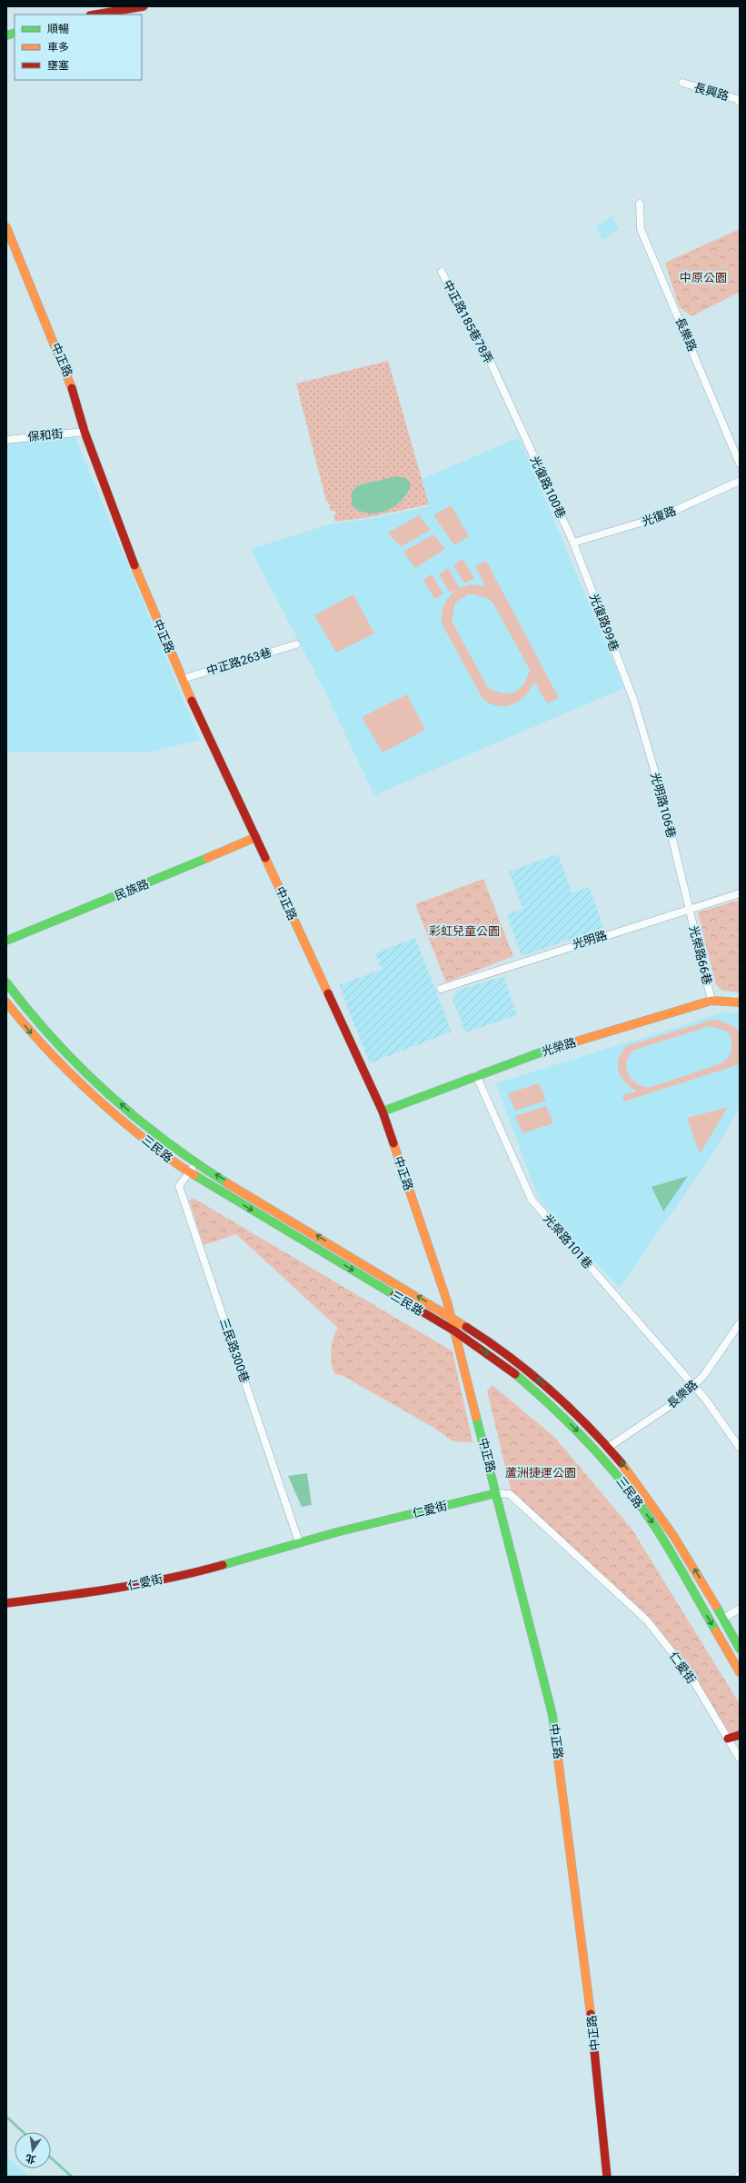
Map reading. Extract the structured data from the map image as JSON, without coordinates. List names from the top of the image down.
{
  "streets": {
    "street": [
      "長興路",
      "中正路185巷78弄",
      "長樂路",
      "中正路",
      "保和街",
      "光復路100巷",
      "光復路",
      "光復路99巷",
      "中正路263巷",
      "光明路106巷",
      "民族路",
      "光明路",
      "光榮路66巷",
      "光榮路",
      "三民路",
      "光榮路101巷",
      "三民路300巷",
      "仁愛街"
    ]
  },
  "crossings": [
    ["中正路185巷78弄", "光復路100巷"],
    ["長樂路", "三民路"],
    ["長樂路", "光榮路101巷"],
    ["中正路", "保和街"],
    ["中正路", "中正路263巷"],
    ["中正路", "民族路"],
    ["中正路", "光榮路"],
    ["中正路", "三民路"],
    ["中正路", "仁愛街"],
    ["光復路100巷", "光復路"],
    ["光復路100巷", "光復路99巷"],
    ["光復路", "光復路99巷"],
    ["光復路99巷", "光明路106巷"],
    ["光明路106巷", "光明路"],
    ["光明路106巷", "光榮路66巷"],
    ["光明路", "光榮路66巷"],
    ["光榮路66巷", "光榮路"],
    ["光榮路", "光榮路101巷"],
    ["三民路", "三民路300巷"],
    ["三民路300巷", "仁愛街"]
  ],
  "parks": ["中原公園", "彩虹兒童公園", "蘆洲捷運公園"],
  "legend": ["順暢", "車多", "壅塞"],
  "north": "bottom"
}
